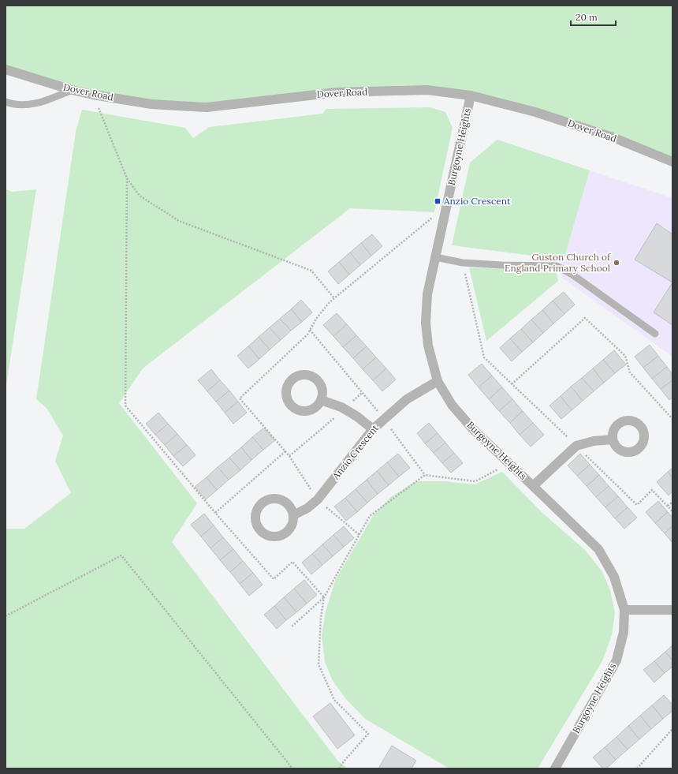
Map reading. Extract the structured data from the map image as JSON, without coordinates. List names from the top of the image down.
{
  "streets": {
    "street": ["Dover Road", "Burgoyne Heights", "Anzio Crescent"]
  },
  "crossings": [
    ["Dover Road", "Burgoyne Heights"],
    ["Burgoyne Heights", "Anzio Crescent"]
  ],
  "places": {
    "transit": ["Anzio Crescent"],
    "other": ["Guston Church of England Primary School"]
  },
  "scale_bar": "20 m"
}
